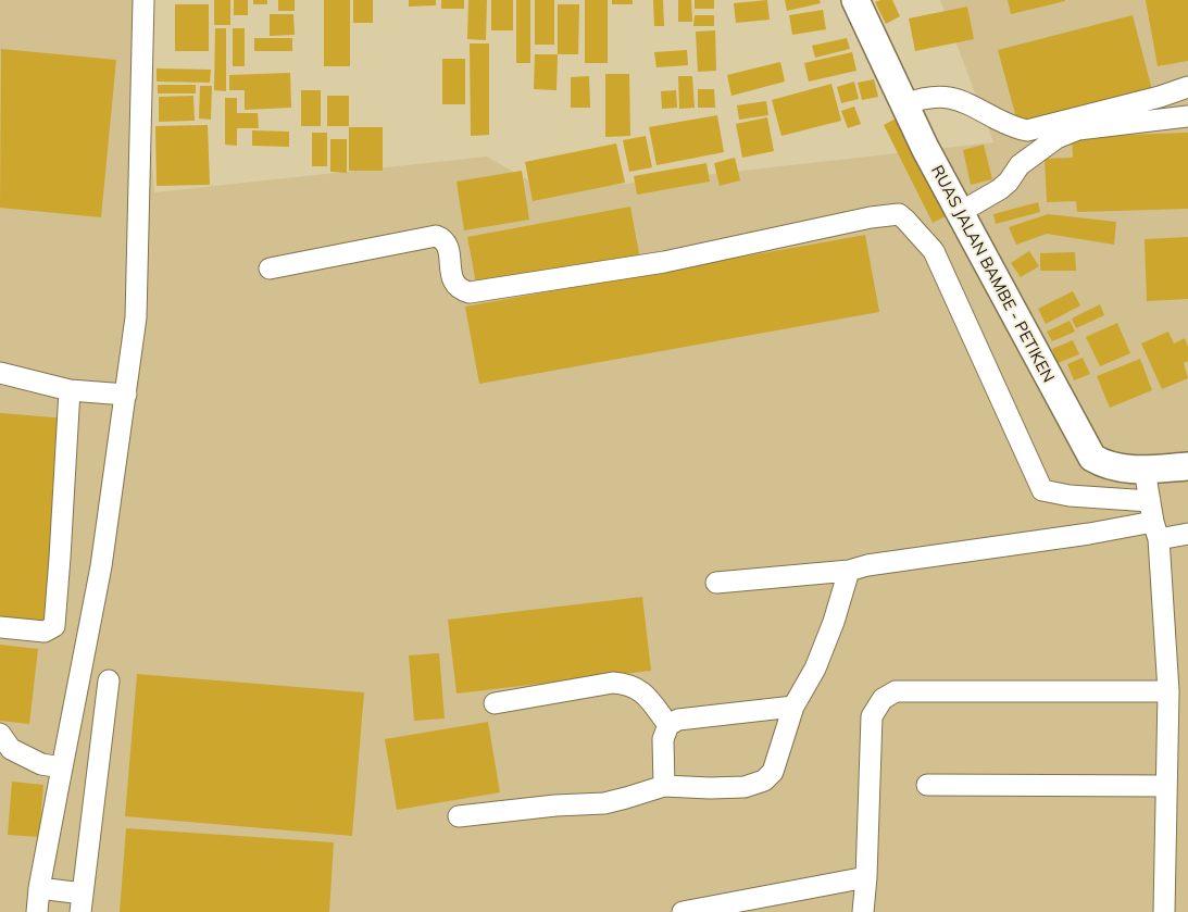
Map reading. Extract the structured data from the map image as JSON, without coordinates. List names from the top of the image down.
{
  "streets": {
    "main road": ["RUAS JALAN BAMBE - PETIKEN"]
  }
}
